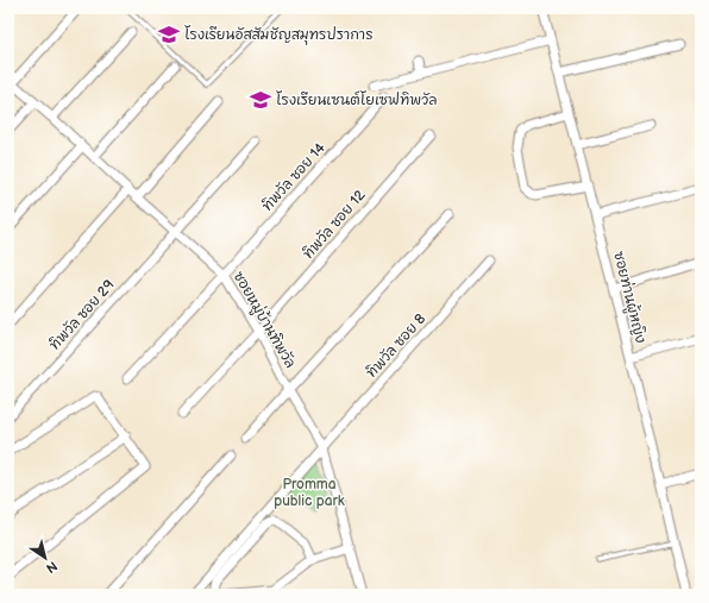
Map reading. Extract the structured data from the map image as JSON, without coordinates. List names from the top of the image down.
{
  "streets": {
    "street": [
      "ทิพวัล ซอย 14",
      "ทิพวัล ซอย 12",
      "ซอยท่านผู้หญิง",
      "ทิพวัล ซอย 29",
      "ซอยหมู่บ้านทิพวัล",
      "ทิพวัล ซอย 8"
    ]
  },
  "crossings": [
    ["ทิพวัล ซอย 14", "ซอยหมู่บ้านทิพวัล"],
    ["ทิพวัล ซอย 12", "ซอยหมู่บ้านทิพวัล"],
    ["ทิพวัล ซอย 29", "ซอยหมู่บ้านทิพวัล"],
    ["ซอยหมู่บ้านทิพวัล", "ทิพวัล ซอย 8"]
  ],
  "parks": ["Promma public park"],
  "places": {
    "school or university": ["โรงเรียนอัสสัมชัญสมุทรปราการ", "โรงเรียนเซนต์โยเซฟทิพวัล"]
  },
  "north": "bottom right"
}
